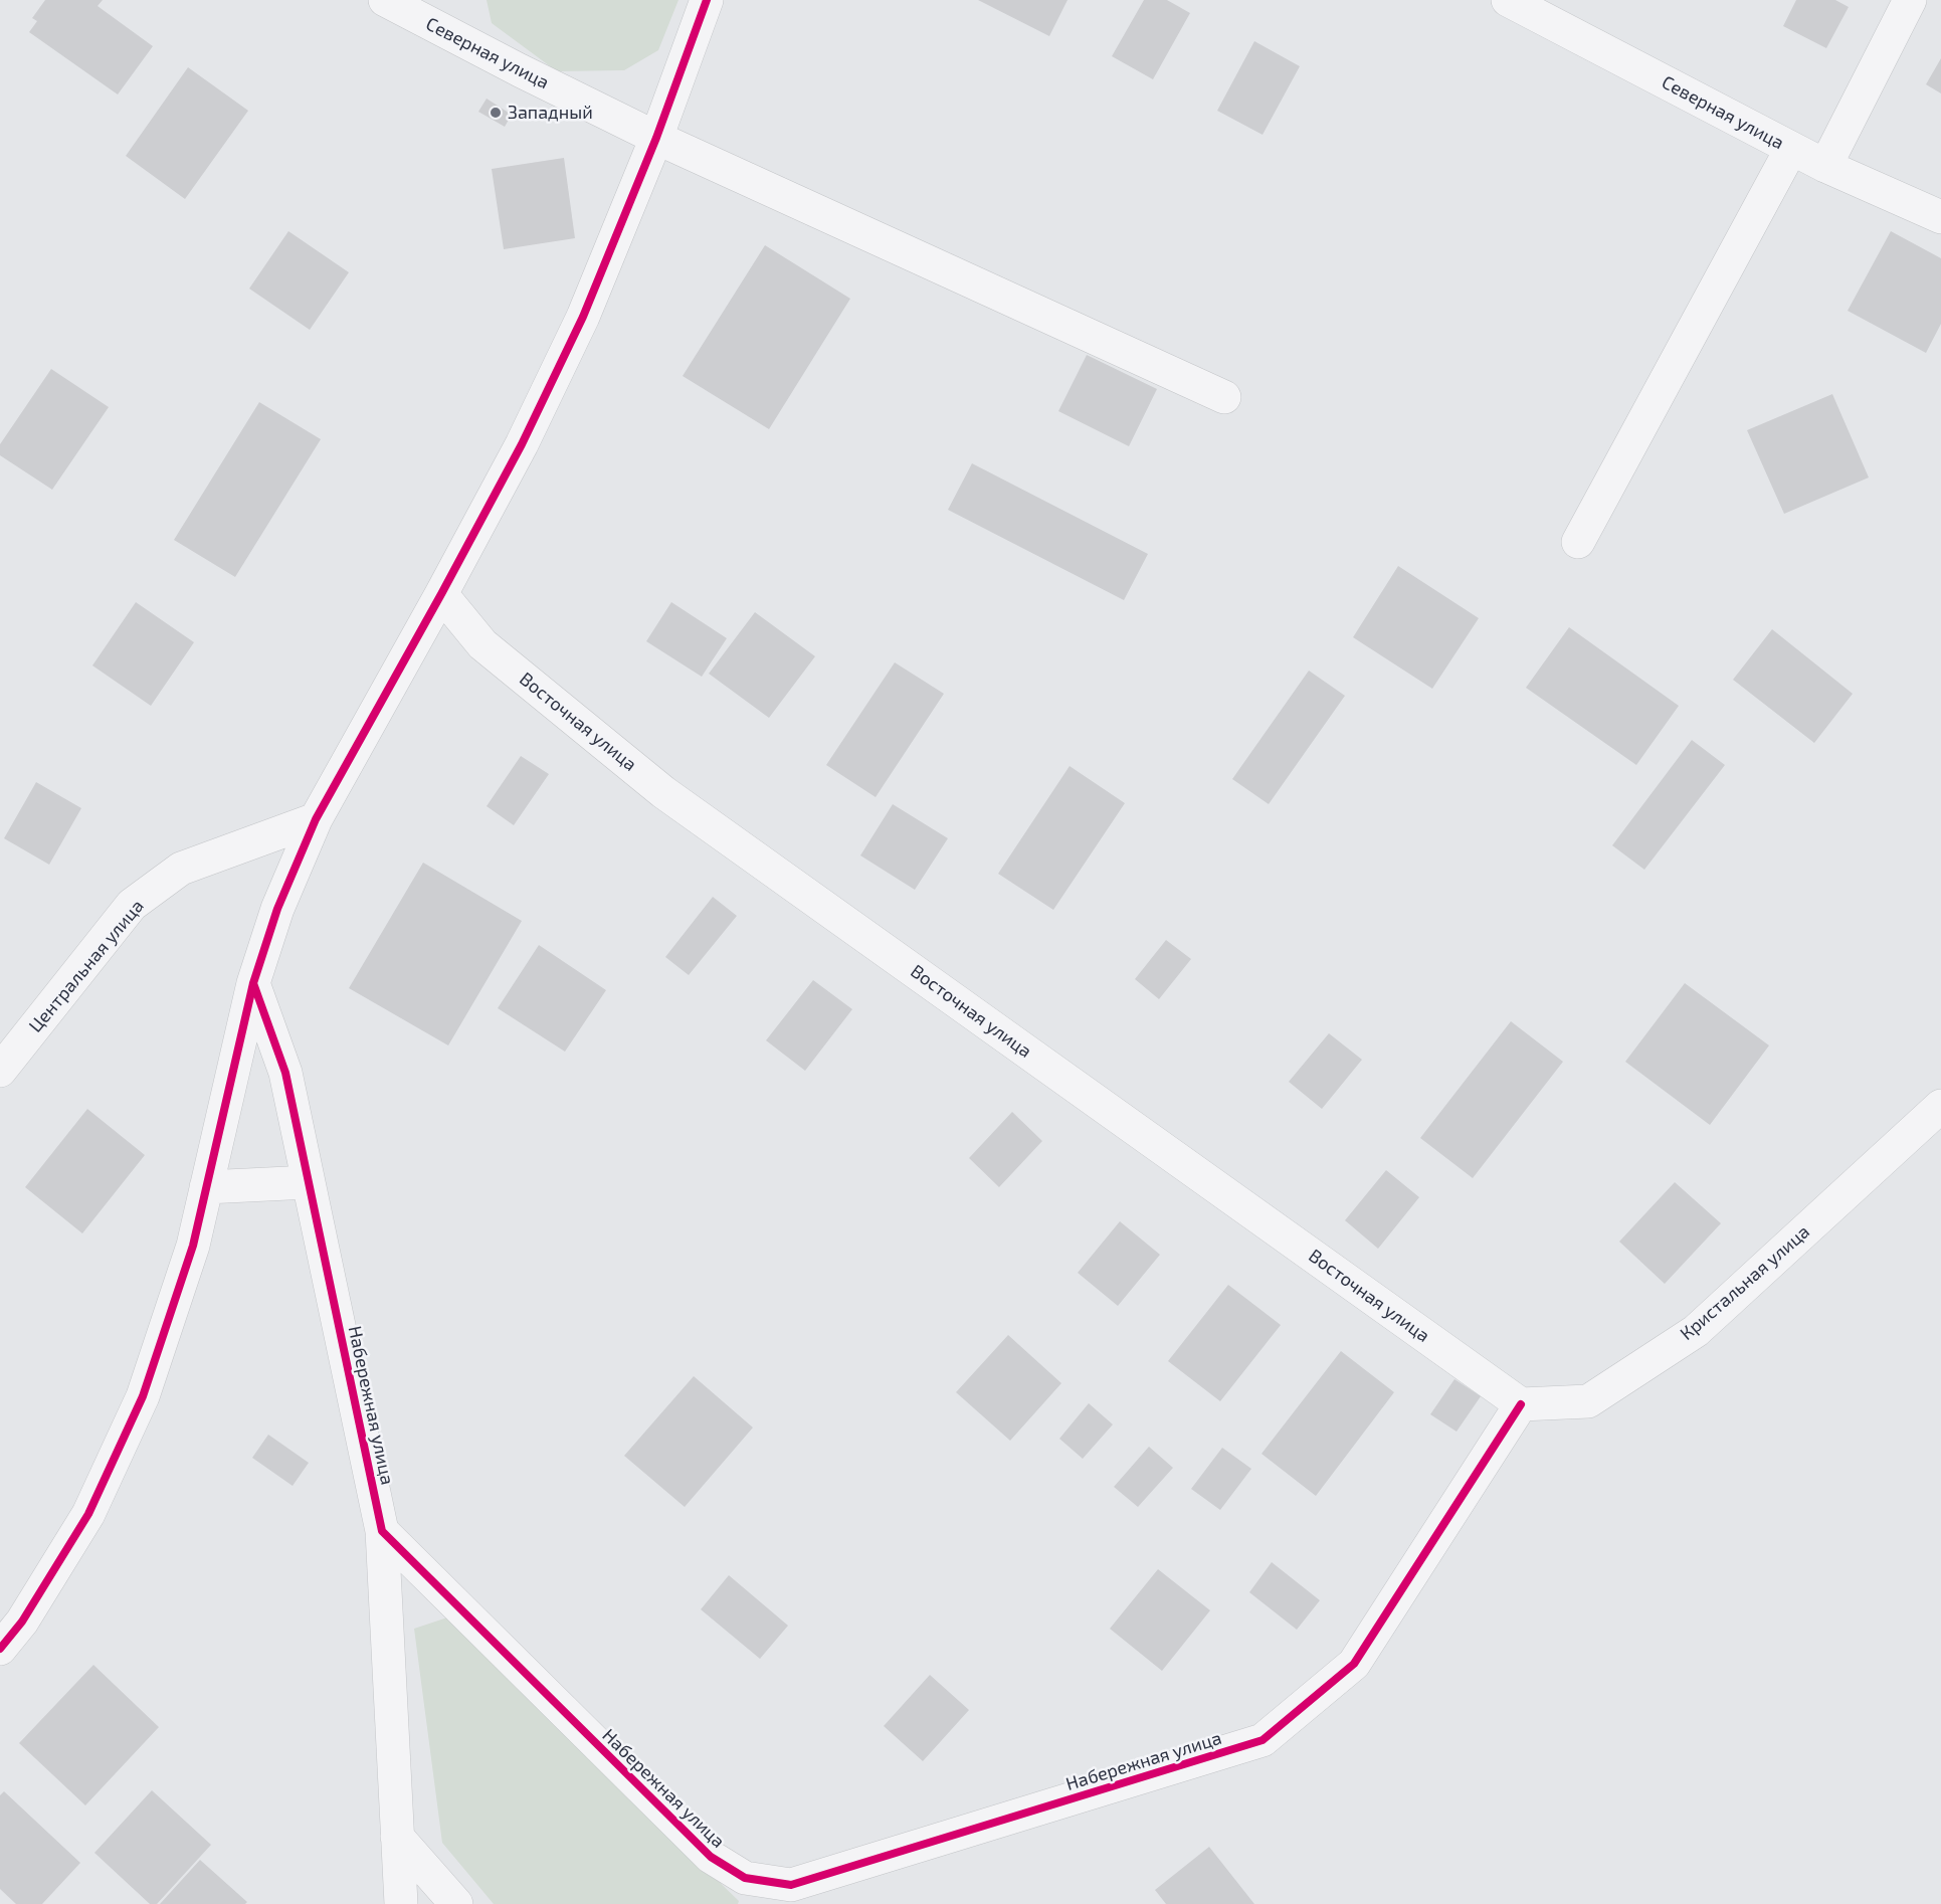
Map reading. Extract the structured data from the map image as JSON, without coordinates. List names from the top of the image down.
{
  "streets": {
    "street": [
      "Северная улица",
      "Восточная улица",
      "Центральная улица",
      "Кристальная улица",
      "Набережная улица"
    ]
  },
  "crossings": [
    ["Восточная улица", "Кристальная улица"],
    ["Восточная улица", "Набережная улица"],
    ["Кристальная улица", "Набережная улица"]
  ],
  "places": ["Западный"]
}
